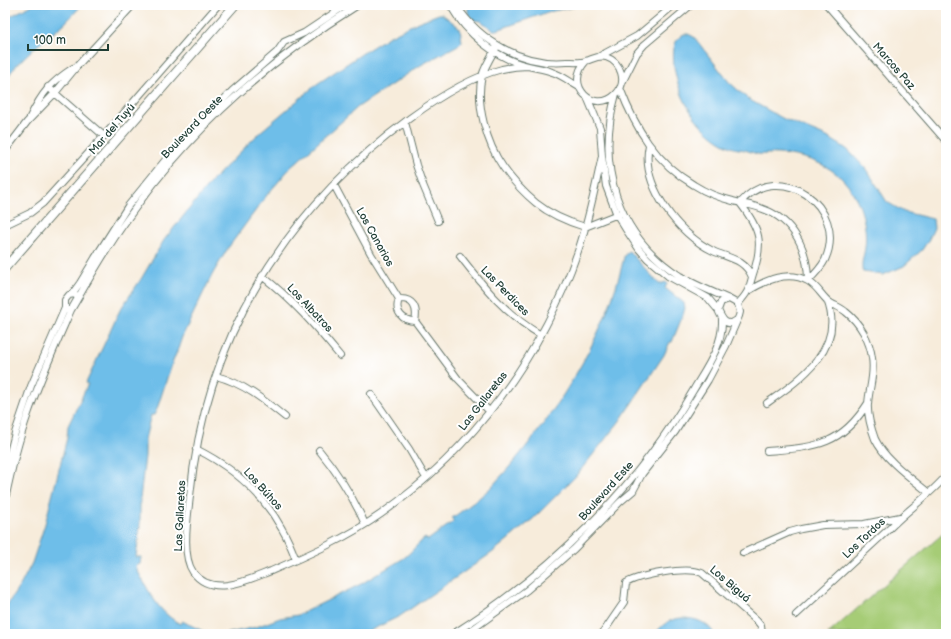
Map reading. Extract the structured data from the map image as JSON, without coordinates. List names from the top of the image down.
{
  "streets": {
    "street": [
      "Marcos Paz",
      "Boulevard Oeste",
      "Mar del Tuyú",
      "Los Canarios",
      "Las Perdices",
      "Los Albatros",
      "Las Gallaretas",
      "Los Búhos",
      "Boulevard Este",
      "Los Tordos",
      "Los Biguá"
    ]
  },
  "crossings": [
    ["Los Canarios", "Las Gallaretas"],
    ["Las Perdices", "Las Gallaretas"],
    ["Los Albatros", "Las Gallaretas"],
    ["Las Gallaretas", "Los Búhos"]
  ],
  "scale_bar": "100 m"
}
